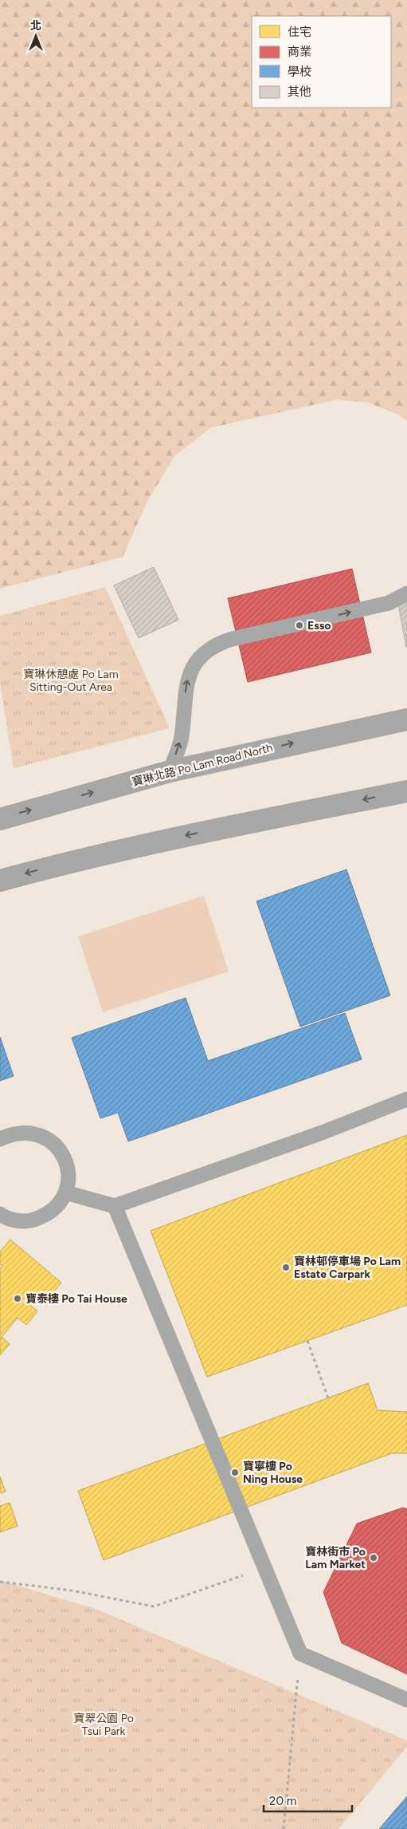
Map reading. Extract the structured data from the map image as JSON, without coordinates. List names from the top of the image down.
{
  "streets": {
    "main road": ["寶琳北路 Po Lam Road North"]
  },
  "parks": ["寶琳休憩處 Po Lam Sitting-Out Area", "寶翠公園 Po Tsui Park"],
  "places": [
    "Esso",
    "寶林邨停車場 Po Lam Estate Carpark",
    "寶泰樓 Po Tai House",
    "寶寧樓 Po Ning House",
    "寶林街市 Po Lam Market"
  ],
  "legend": [
    "住宅",
    "商業",
    "學校",
    "其他"
  ],
  "scale_bar": "20 m",
  "north": "top"
}
